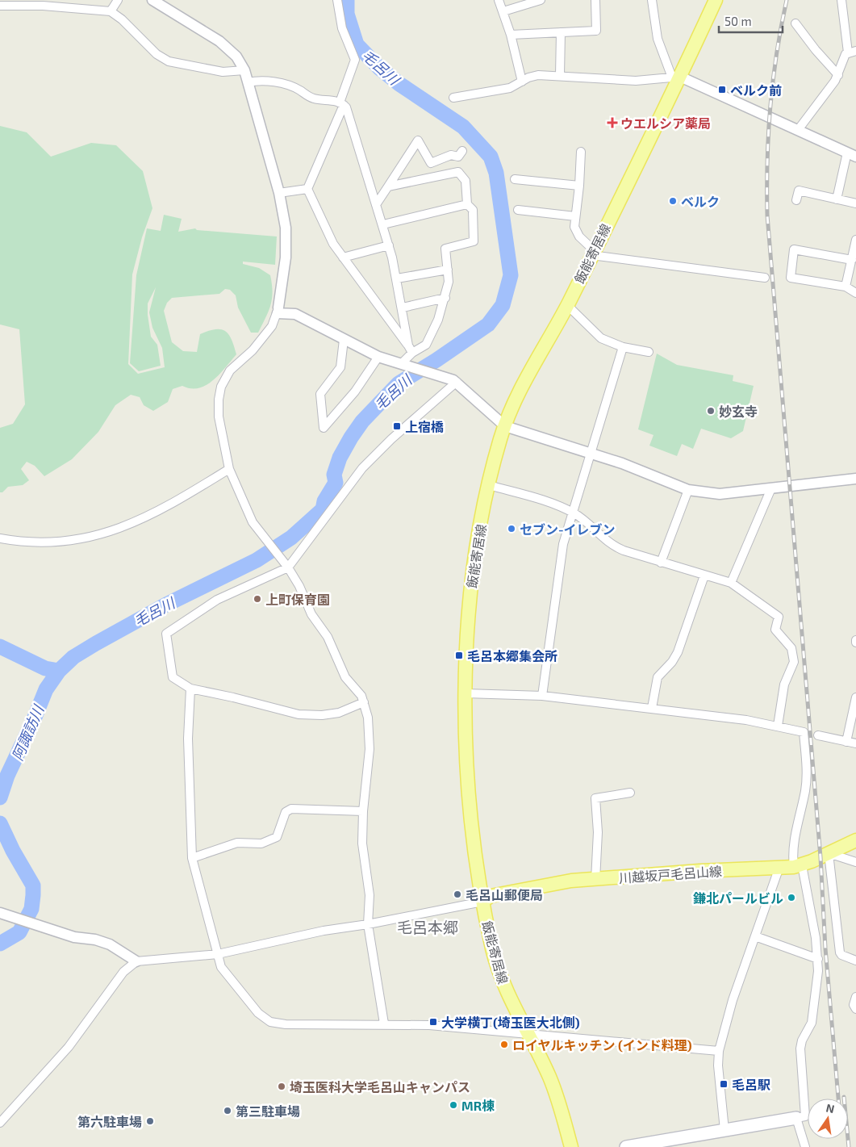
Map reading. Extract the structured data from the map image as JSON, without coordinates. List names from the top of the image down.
{
  "streets": {
    "main road": ["飯能寄居線", "川越坂戸毛呂山線"]
  },
  "crossings": [
    ["飯能寄居線", "川越坂戸毛呂山線"]
  ],
  "districts": ["毛呂本郷"],
  "water": ["毛呂川", "阿諏訪川"],
  "places": {
    "transit": [
      "ベルク前",
      "上宿橋",
      "毛呂本郷集会所",
      "大学横丁(埼玉医大北側)",
      "毛呂駅"
    ],
    "health": ["ウエルシア薬局"],
    "other": [
      "ベルク",
      "妙玄寺",
      "セブン-イレブン",
      "上町保育園",
      "毛呂山郵便局",
      "鎌北パールビル",
      "ロイヤルキッチン (インド料理)",
      "埼玉医科大学毛呂山キャンパス",
      "MR棟",
      "第三駐車場",
      "第六駐車場"
    ]
  },
  "scale_bar": "50 m",
  "north": "top"
}
